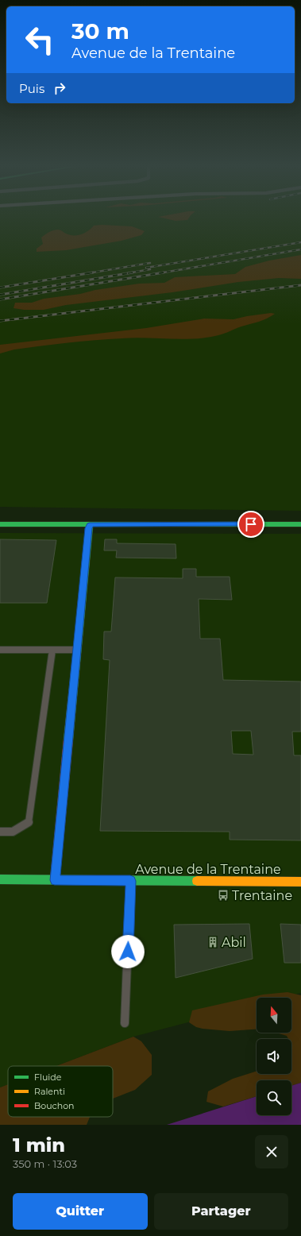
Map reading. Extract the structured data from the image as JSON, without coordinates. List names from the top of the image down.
{
  "streets": {
    "street": ["Avenue de la Trentaine"]
  },
  "places": {
    "bus stop": ["Trentaine"],
    "building": ["Abil"]
  },
  "legend": ["Fluide", "Ralenti", "Bouchon"],
  "north": "top",
  "page": {
    "turn": ["30 m", "Avenue de la Trentaine"],
    "then": "Puis",
    "heading": ["1 min", "350 m · 13:03"],
    "buttons": ["Quitter", "Partager"]
  }
}
